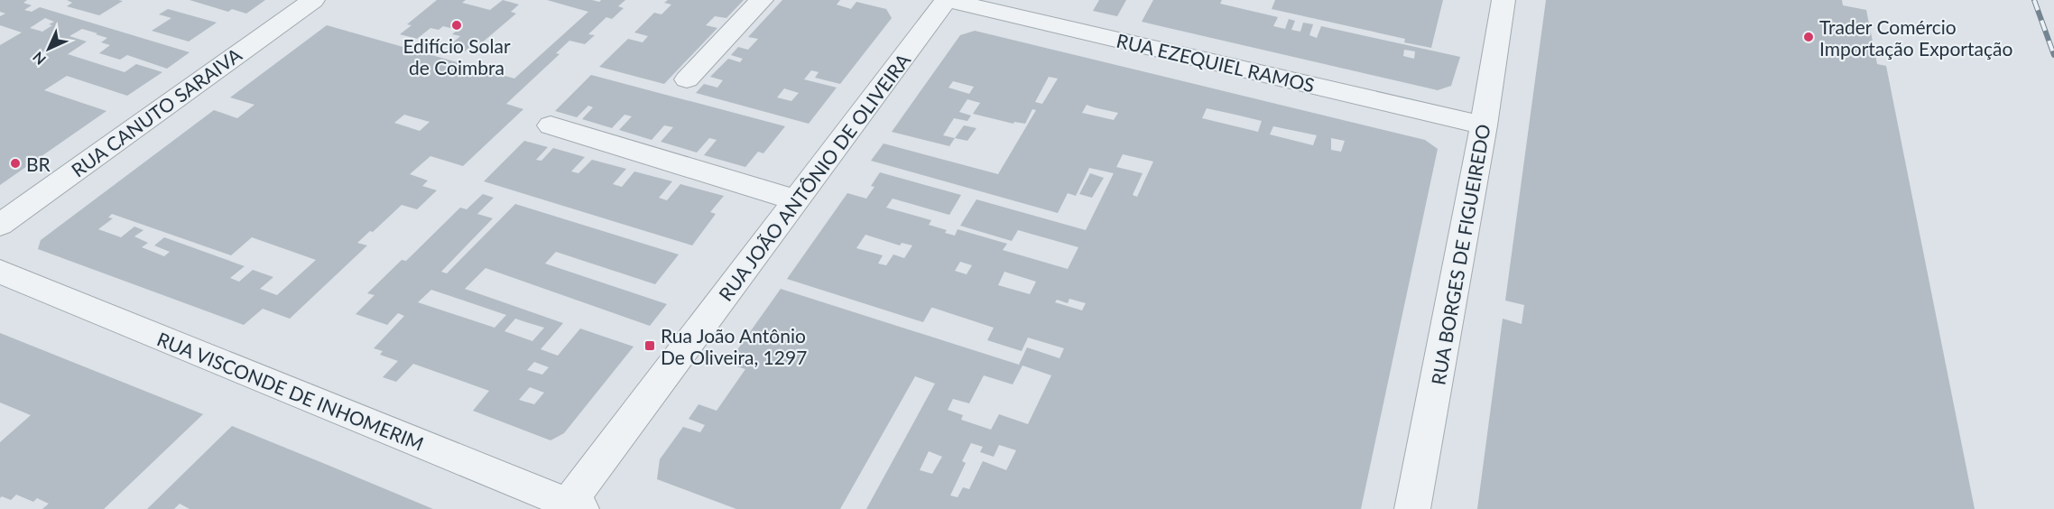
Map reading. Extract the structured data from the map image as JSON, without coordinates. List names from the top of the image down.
{
  "streets": {
    "street": [
      "RUA EZEQUIEL RAMOS",
      "RUA CANUTO SARAIVA",
      "RUA JOÃO ANTÔNIO DE OLIVEIRA",
      "RUA BORGES DE FIGUEIREDO",
      "RUA VISCONDE DE INHOMERIM"
    ]
  },
  "crossings": [
    ["RUA EZEQUIEL RAMOS", "RUA JOÃO ANTÔNIO DE OLIVEIRA"],
    ["RUA EZEQUIEL RAMOS", "RUA BORGES DE FIGUEIREDO"],
    ["RUA JOÃO ANTÔNIO DE OLIVEIRA", "RUA VISCONDE DE INHOMERIM"]
  ],
  "places": {
    "other": ["Edifício Solar de Coimbra", "Trader Comércio Importação Exportação", "BR"],
    "transit": ["Rua João Antônio De Oliveira, 1297"]
  },
  "north": "bottom left"
}
